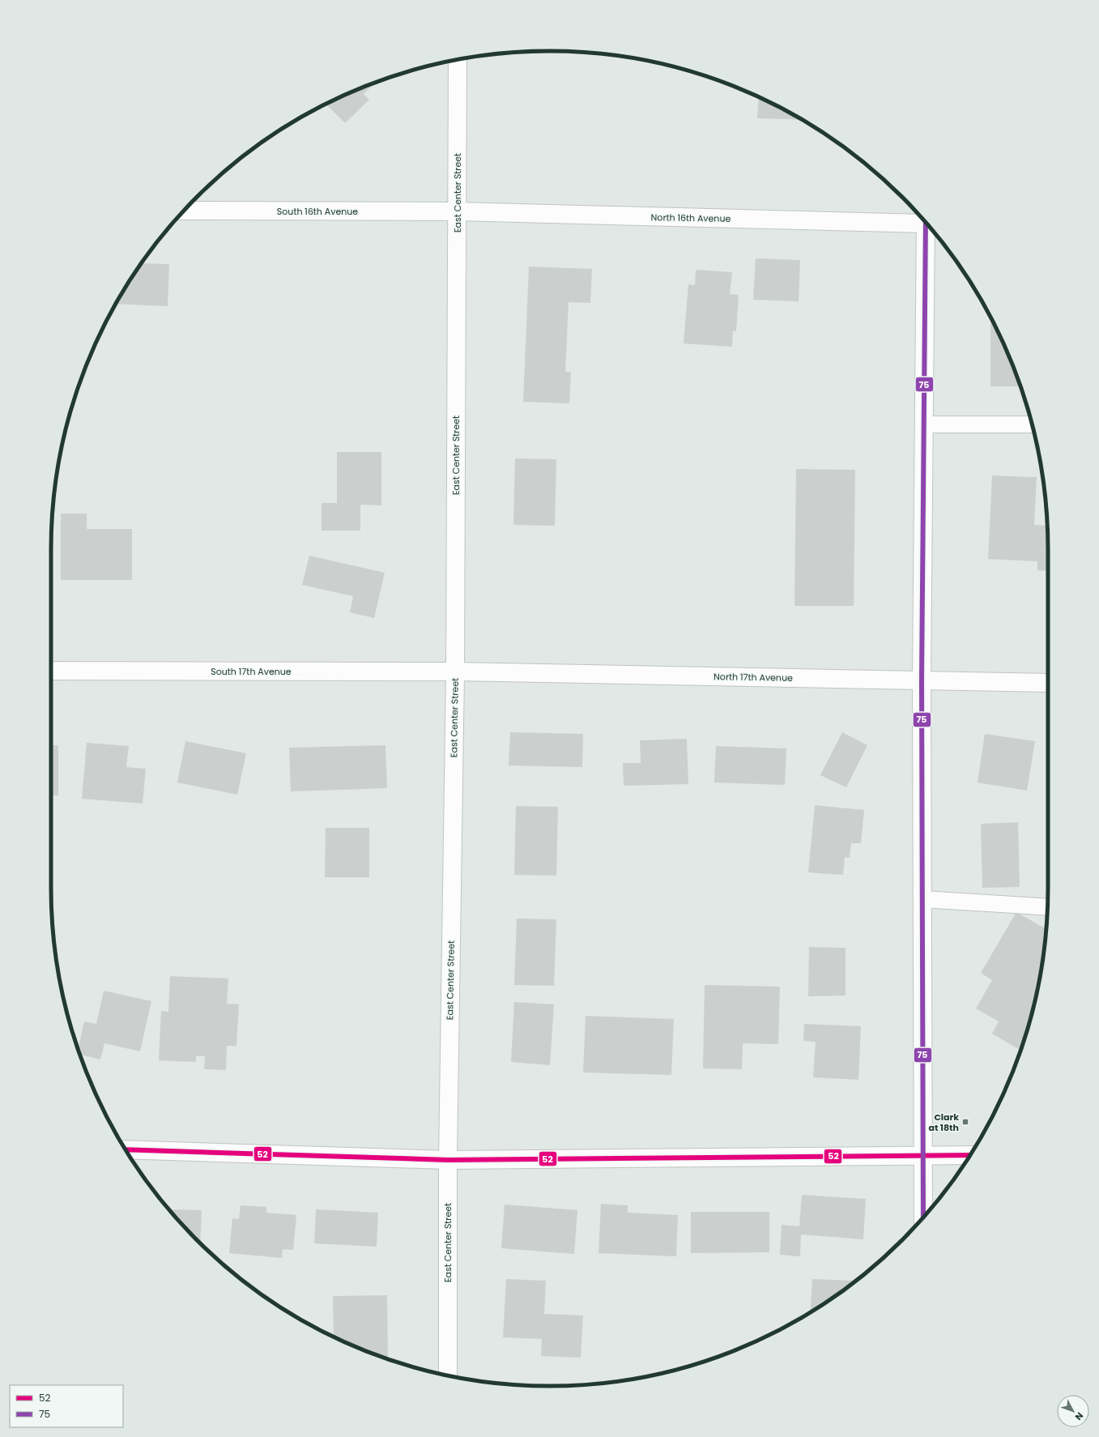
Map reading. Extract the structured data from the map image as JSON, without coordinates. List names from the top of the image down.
{
  "streets": {
    "street": [
      "East Center Street",
      "South 16th Avenue",
      "North 16th Avenue",
      "South 17th Avenue",
      "North 17th Avenue"
    ]
  },
  "crossings": [
    ["East Center Street", "South 16th Avenue"],
    ["East Center Street", "North 16th Avenue"],
    ["East Center Street", "South 17th Avenue"],
    ["East Center Street", "North 17th Avenue"],
    ["South 16th Avenue", "North 16th Avenue"],
    ["South 17th Avenue", "North 17th Avenue"]
  ],
  "places": {
    "transit": ["Clark at 18th"]
  },
  "lines": ["transit line 75", "transit line 52"],
  "legend": ["52", "75"],
  "north": "bottom right"
}
